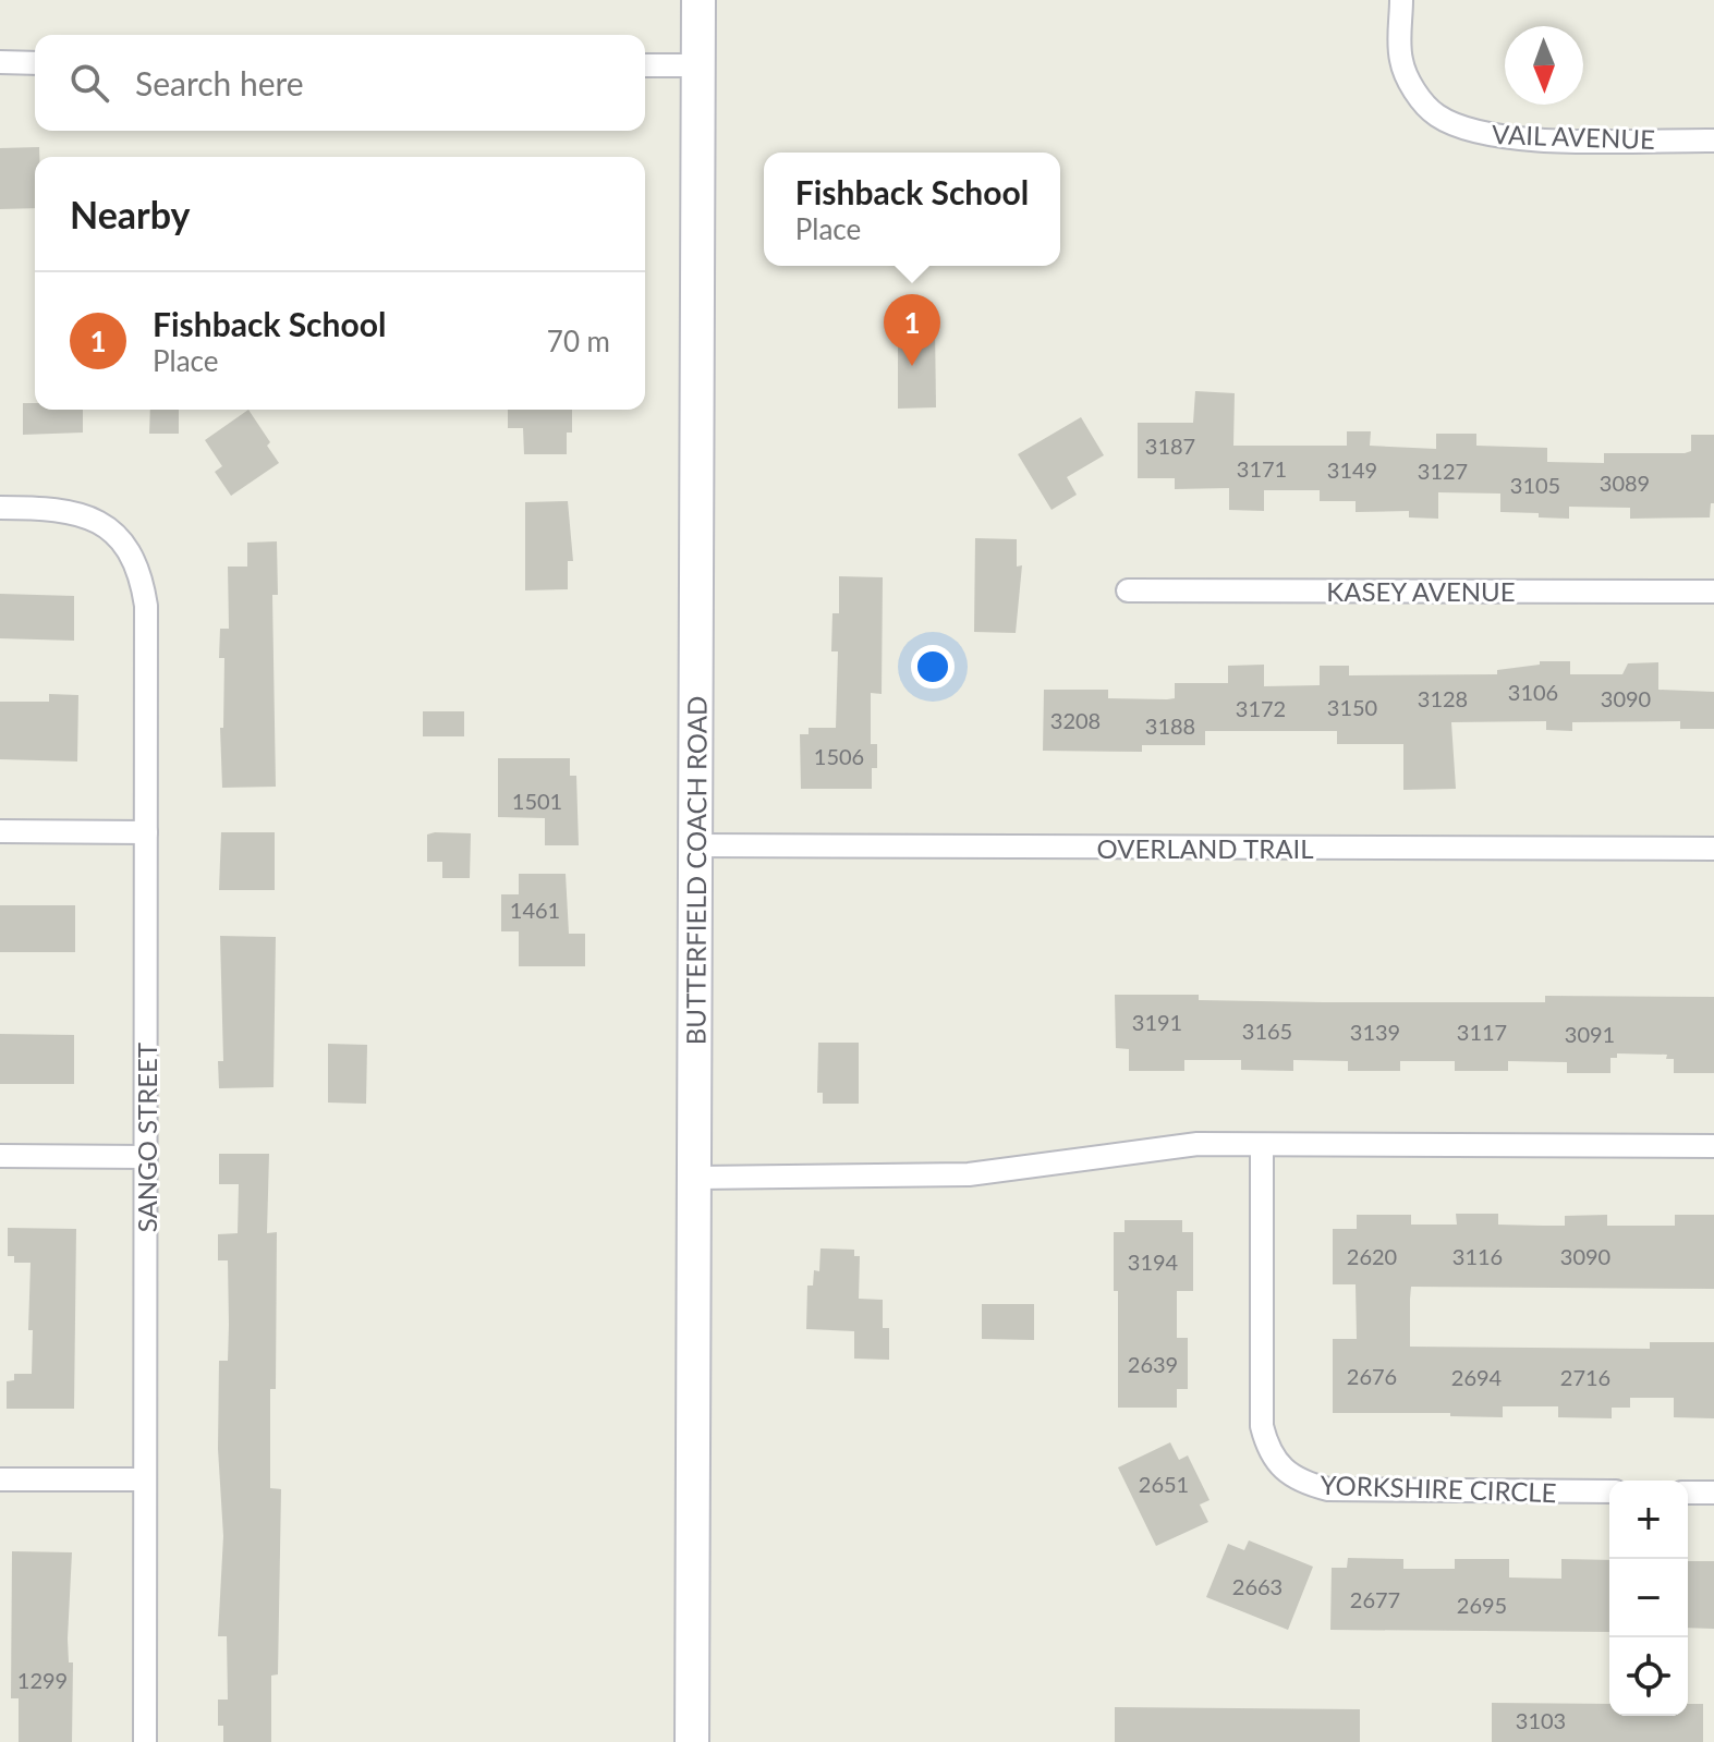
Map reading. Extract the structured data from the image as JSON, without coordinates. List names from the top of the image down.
{
  "streets": {
    "main road": ["BUTTERFIELD COACH ROAD"],
    "street": [
      "VAIL AVENUE",
      "KASEY AVENUE",
      "OVERLAND TRAIL",
      "SANGO STREET",
      "YORKSHIRE CIRCLE"
    ]
  },
  "crossings": [
    ["OVERLAND TRAIL", "BUTTERFIELD COACH ROAD"]
  ],
  "house_numbers": [
    "3187",
    "3171",
    "3149",
    "3127",
    "3089",
    "3105",
    "3106",
    "3128",
    "3090",
    "3150",
    "3172",
    "3208",
    "3188",
    "1506",
    "1501",
    "1461",
    "3191",
    "3165",
    "3139",
    "3117",
    "3091",
    "2620",
    "3116",
    "3090",
    "3194",
    "2639",
    "2676",
    "2694",
    "2716",
    "2651",
    "2663",
    "2677",
    "2695",
    "1299",
    "3103"
  ],
  "north": "bottom",
  "page": {
    "search": "Search here",
    "popup": ["Fishback School", "Place"],
    "heading": "Nearby",
    "list": [
      {
        "mark": "1",
        "name": "Fishback School",
        "note": "Place",
        "value": "70 m"
      }
    ],
    "pins": "1",
    "map_buttons": ["+", "−"]
  }
}
